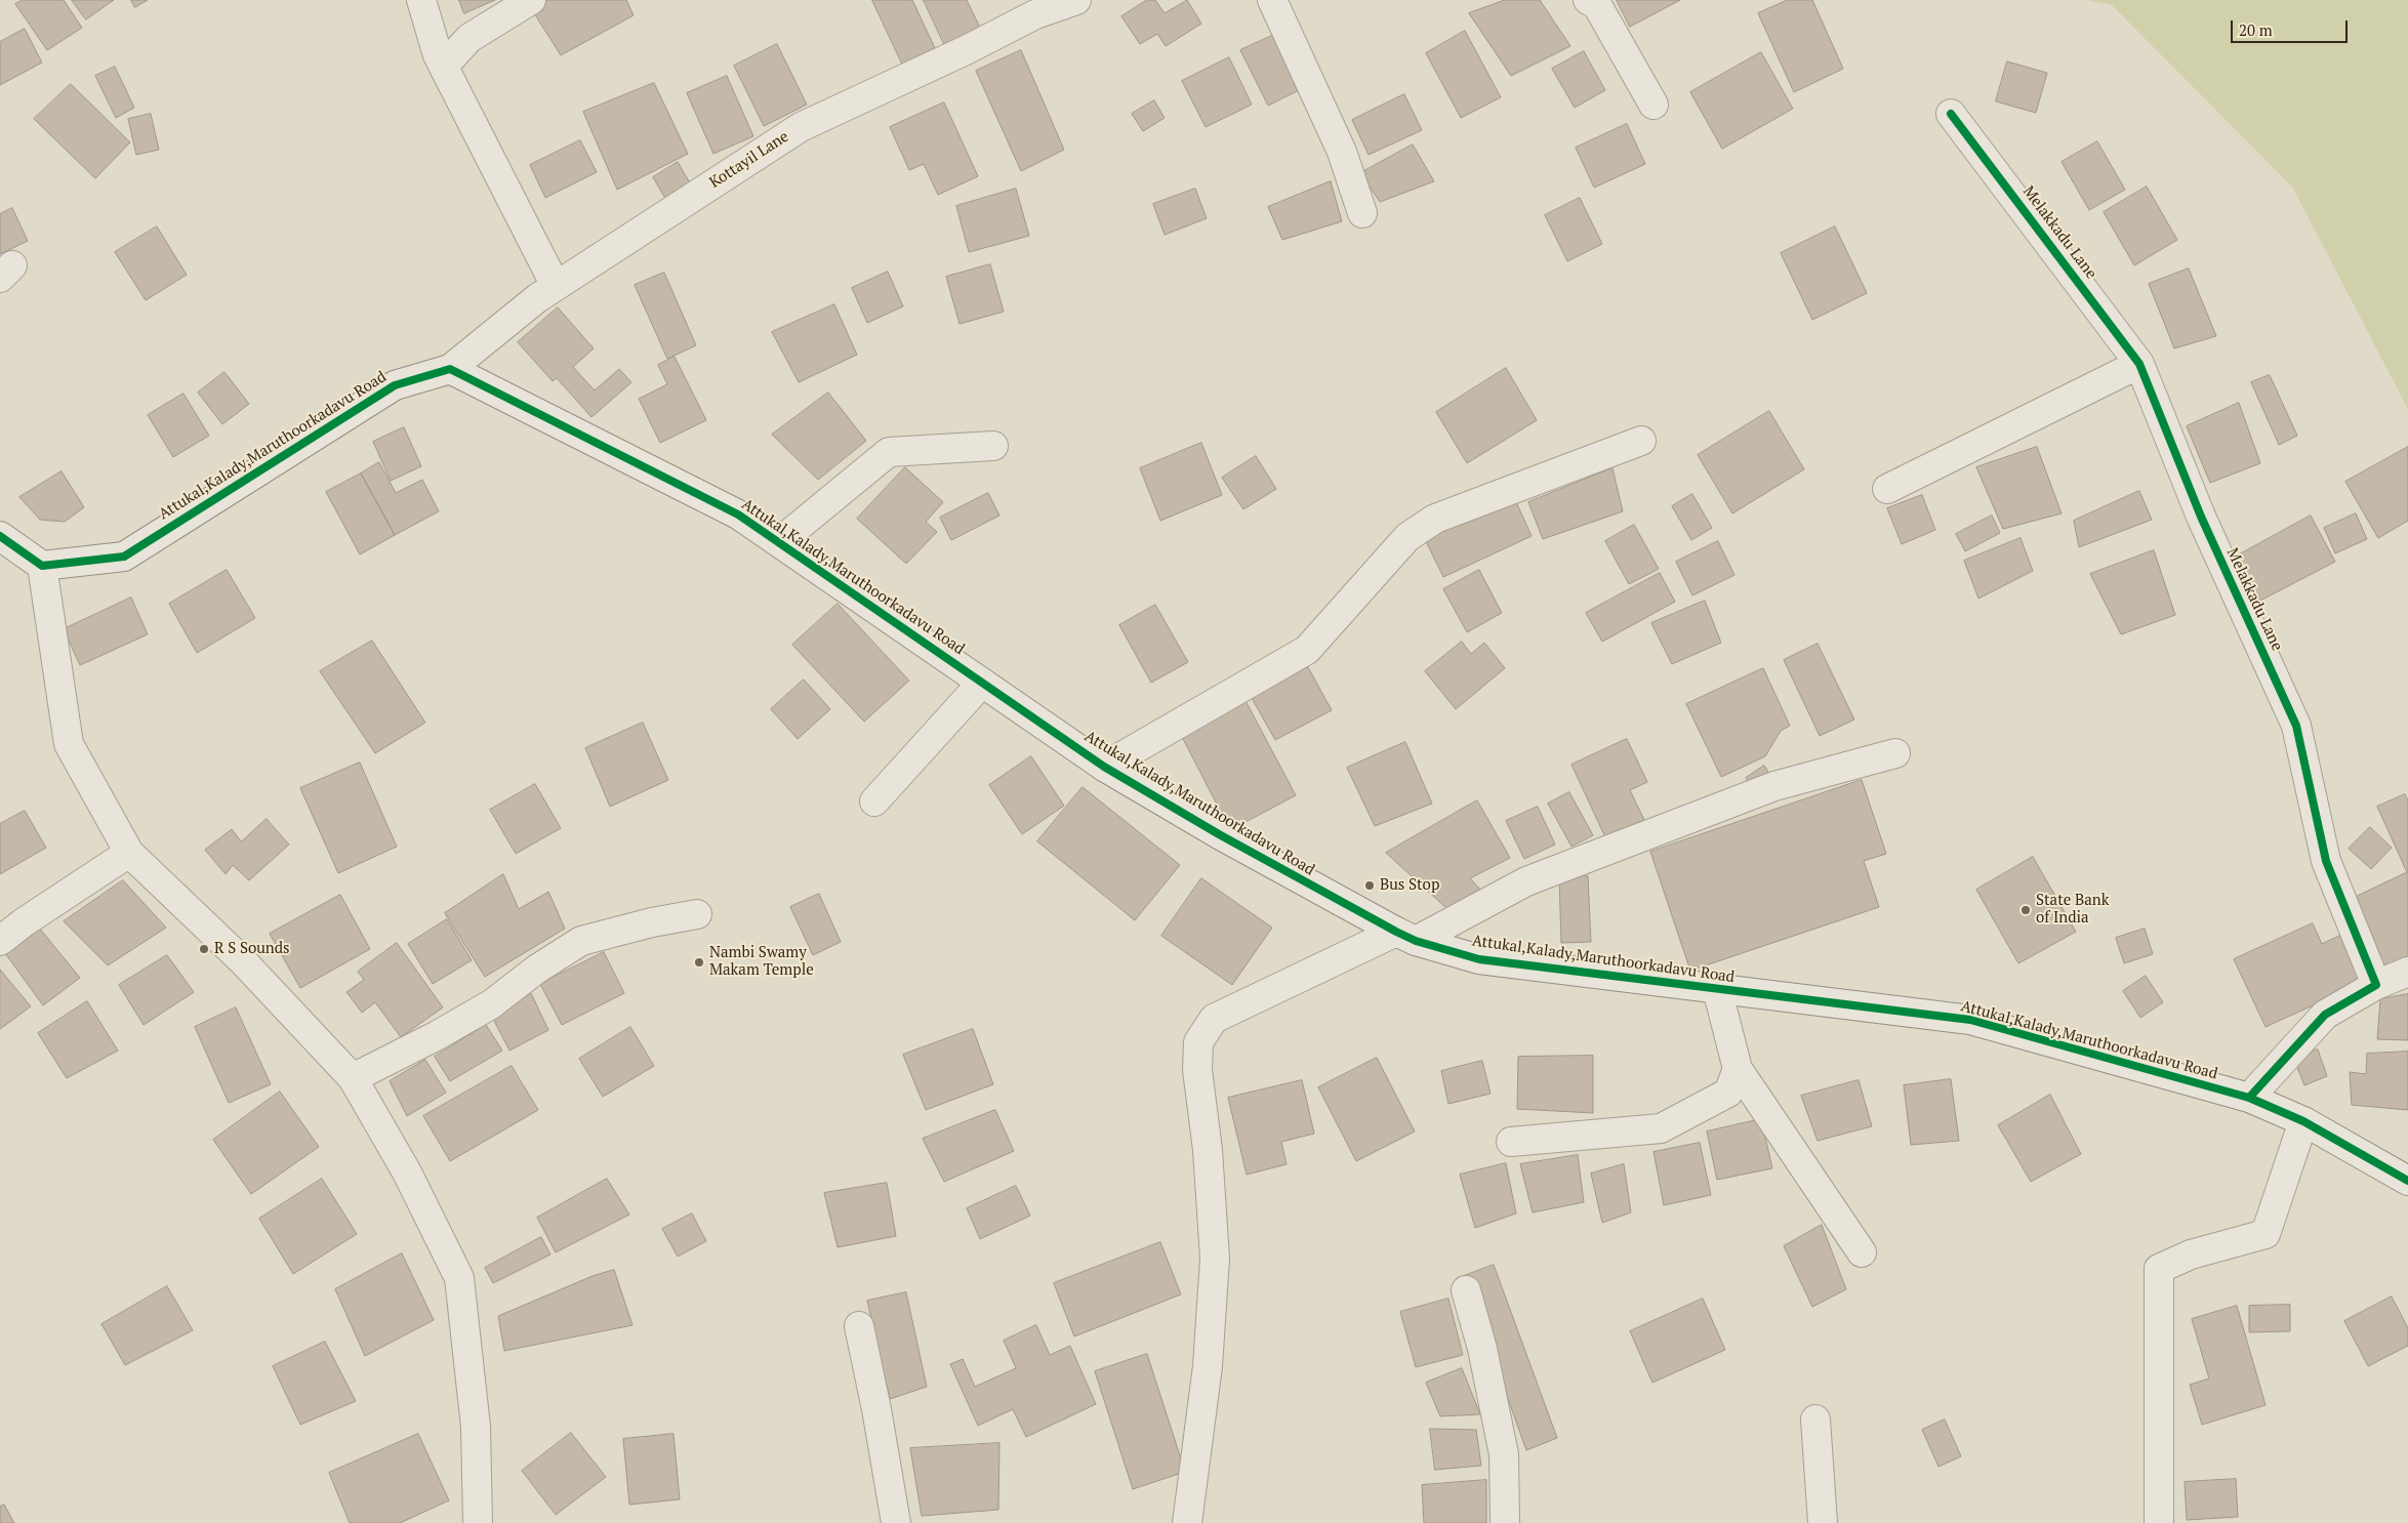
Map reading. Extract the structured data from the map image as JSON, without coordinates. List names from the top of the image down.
{
  "streets": {
    "street": ["Kottayil Lane", "Melakkadu Lane", "Attukal,Kalady,Maruthoorkadavu Road"]
  },
  "crossings": [
    ["Kottayil Lane", "Attukal,Kalady,Maruthoorkadavu Road"]
  ],
  "places": [
    "Bus Stop",
    "State Bank of India",
    "R S Sounds",
    "Nambi Swamy Makam Temple"
  ],
  "scale_bar": "20 m"
}
